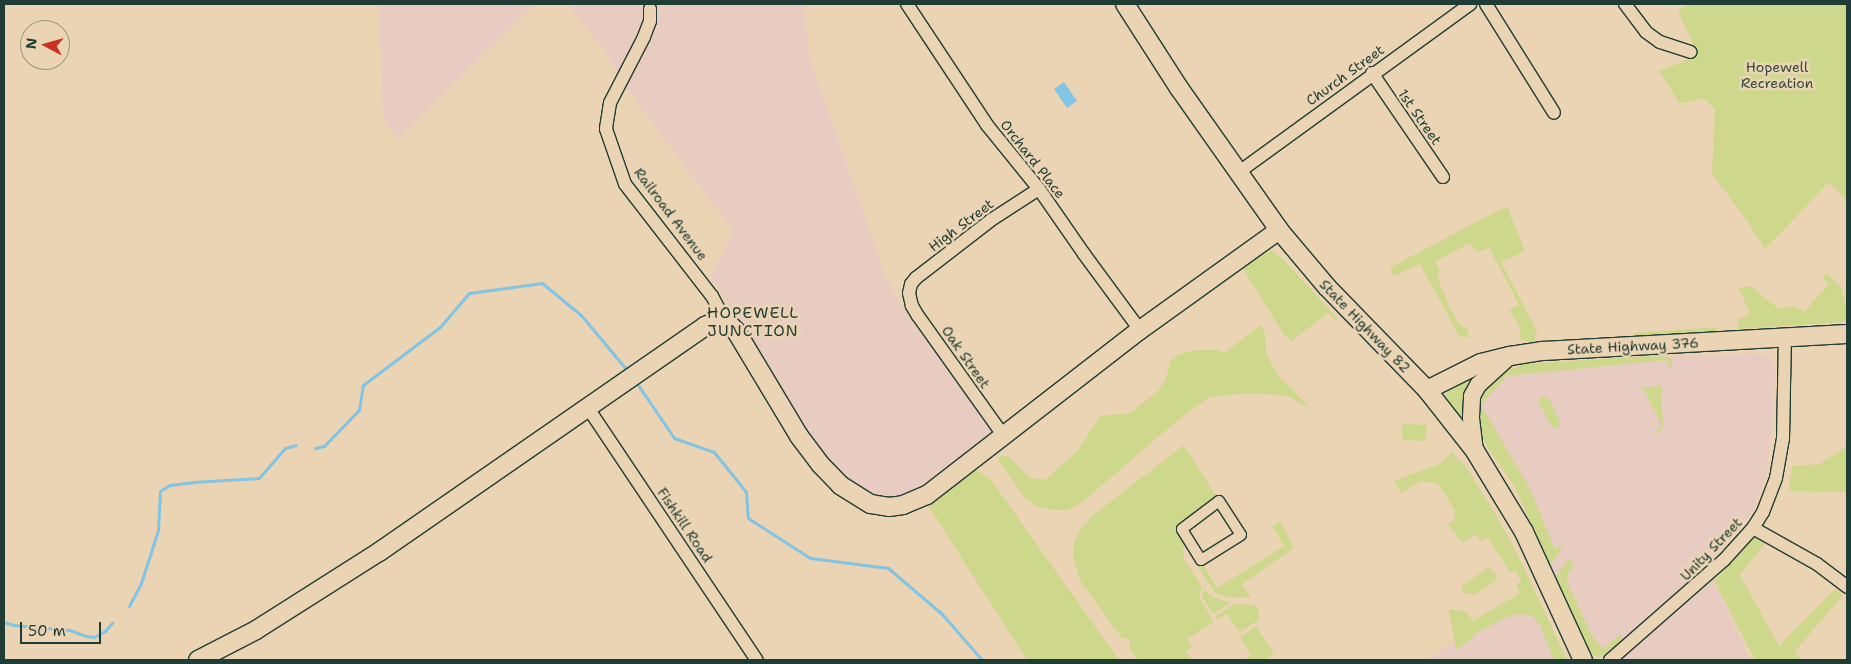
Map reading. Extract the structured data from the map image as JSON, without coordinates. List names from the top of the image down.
{
  "streets": {
    "main road": ["State Highway 82", "State Highway 376"],
    "street": [
      "Church Street",
      "1st Street",
      "Orchard Place",
      "Railroad Avenue",
      "High Street",
      "Oak Street",
      "Fishkill Road",
      "Unity Street"
    ]
  },
  "crossings": [
    ["Church Street", "1st Street"],
    ["Church Street", "State Highway 82"],
    ["Orchard Place", "High Street"],
    ["High Street", "Oak Street"],
    ["State Highway 82", "State Highway 376"],
    ["State Highway 376", "Unity Street"]
  ],
  "districts": ["HOPEWELL JUNCTION"],
  "parks": ["Hopewell Recreation"],
  "scale_bar": "50 m",
  "north": "left"
}
